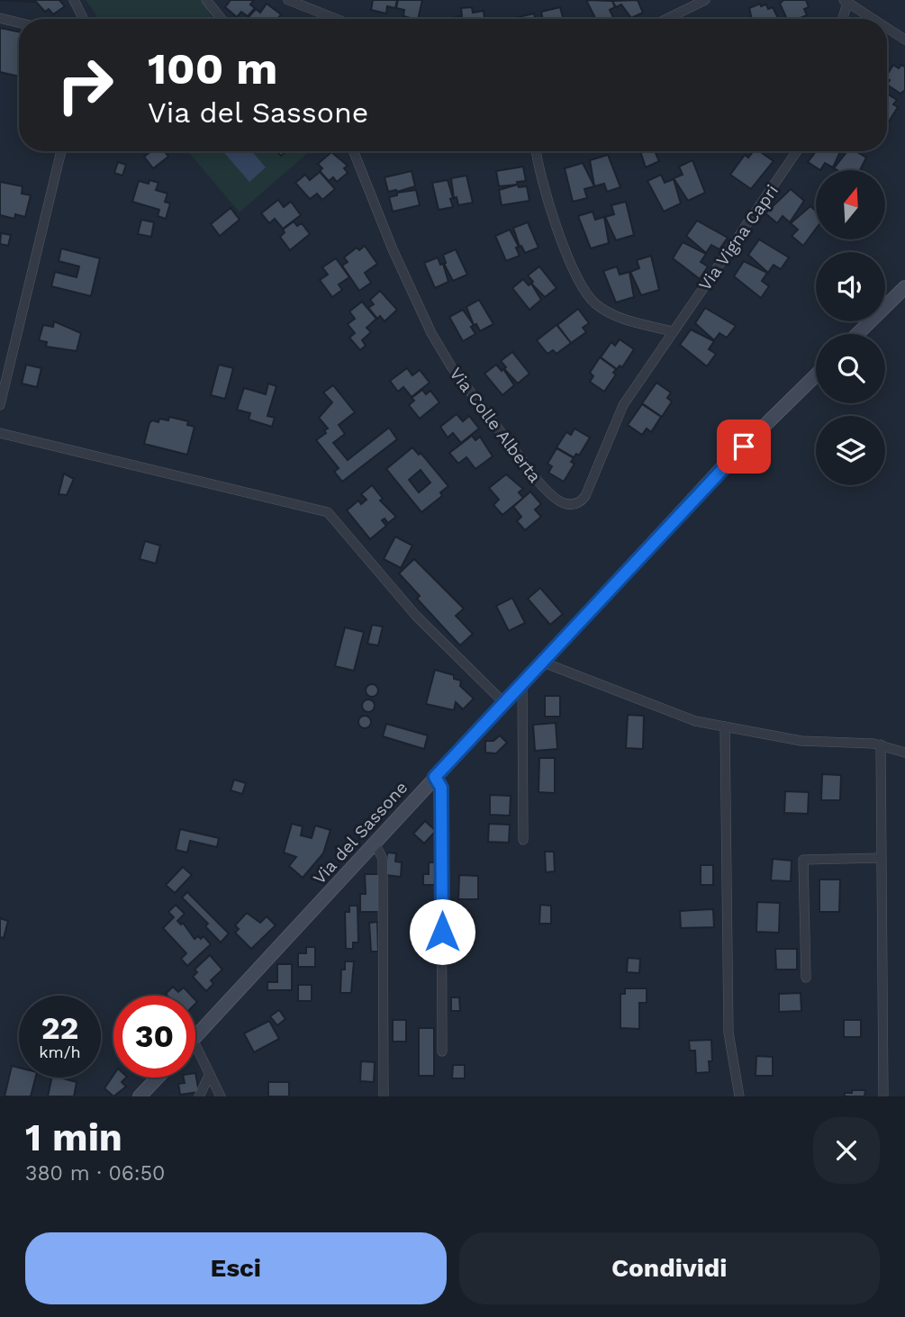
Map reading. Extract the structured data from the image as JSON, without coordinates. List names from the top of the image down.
{
  "streets": {
    "main road": ["Via del Sassone"],
    "street": ["Via Vigna Capri", "Via Colle Alberta"]
  },
  "crossings": [
    ["Via Vigna Capri", "Via Colle Alberta"]
  ],
  "north": "top",
  "page": {
    "turn": ["100 m", "Via del Sassone"],
    "speed": "22 km/h",
    "limit": "30",
    "heading": ["1 min", "380 m · 06:50"],
    "buttons": ["Esci", "Condividi"]
  }
}
